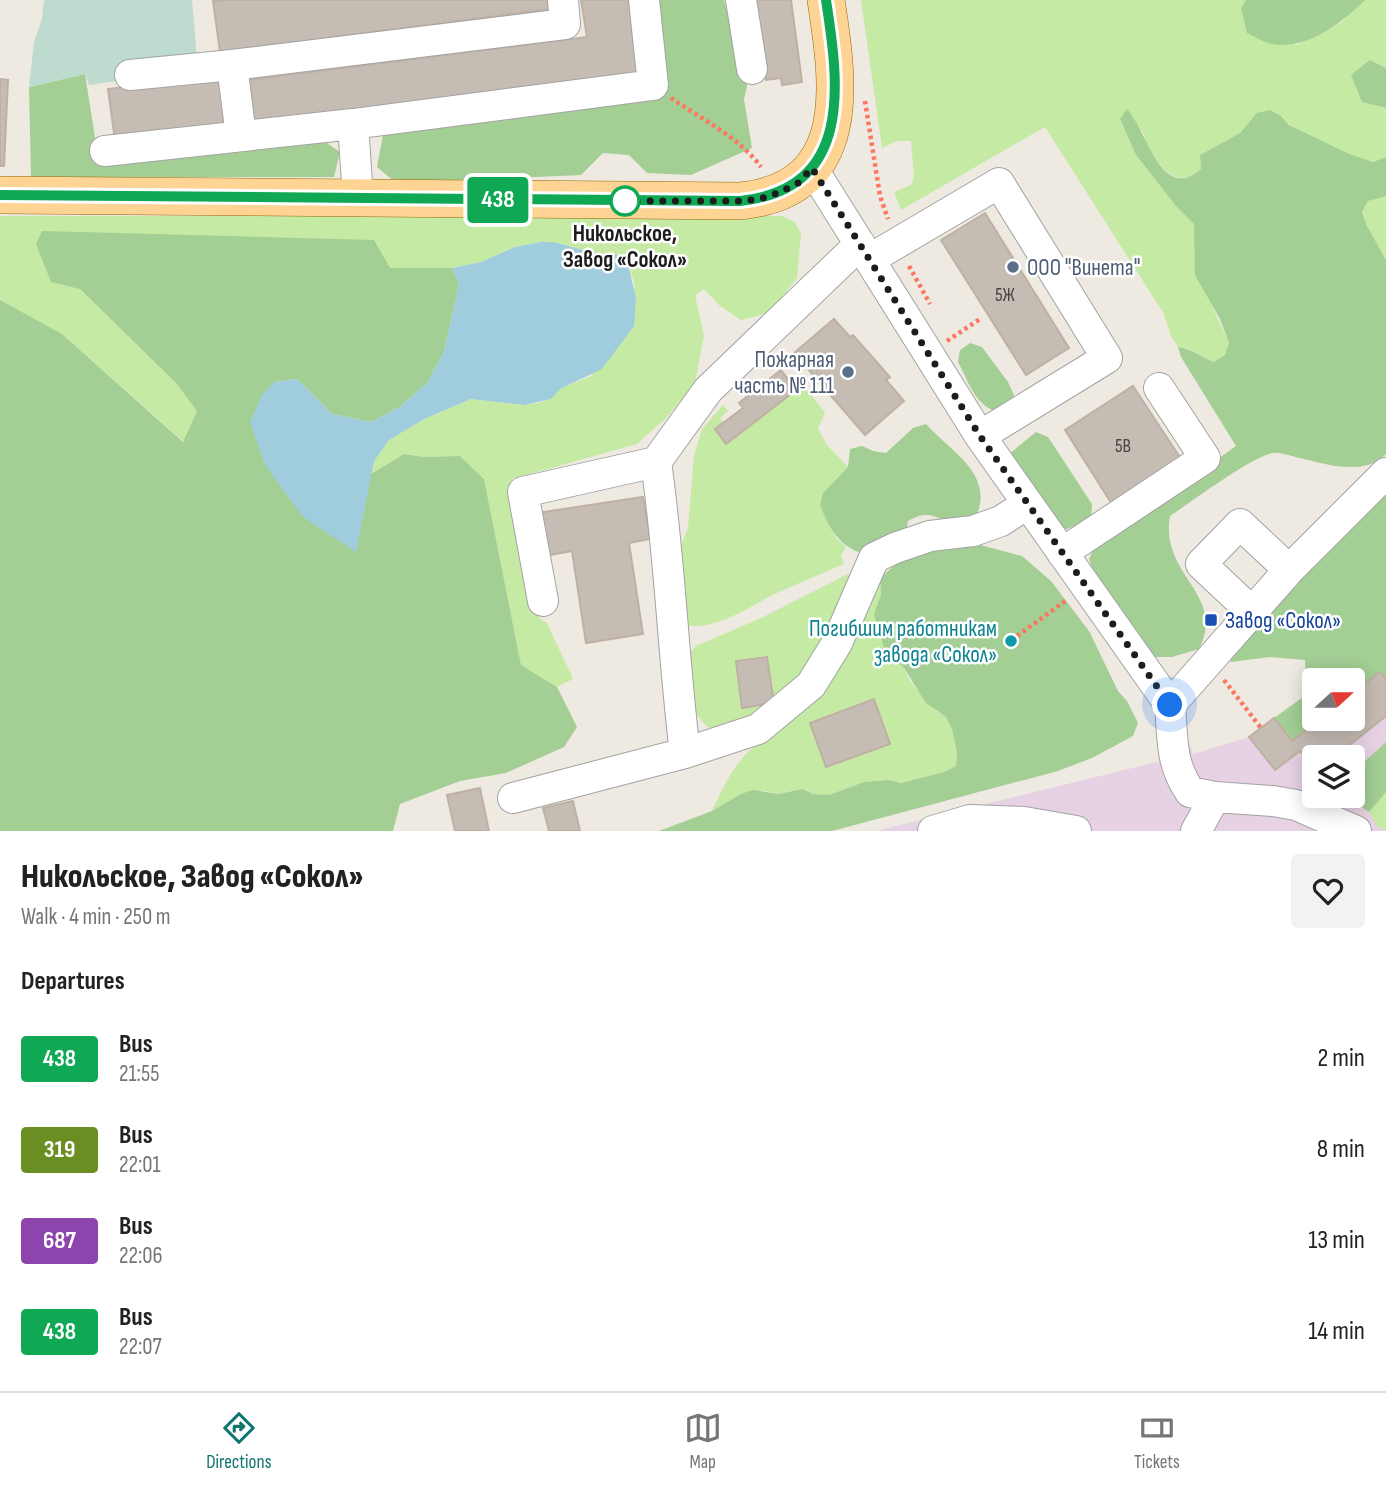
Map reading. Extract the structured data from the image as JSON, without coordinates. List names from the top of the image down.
{
  "places": {
    "other": [
      "Никольское, Завод «Сокол»",
      "ООО \"Винета\"",
      "Пожарная часть № 111",
      "Погибшим работникам завода «Сокол»"
    ],
    "transit": ["Завод «Сокол»"]
  },
  "lines": ["bus line 438"],
  "house_numbers": ["5Ж", "5В"],
  "north": "right",
  "page": {
    "on_map": "438",
    "heading": [
      ["Никольское, Завод «Сокол»", "Walk · 4 min · 250 m"],
      "Departures"
    ],
    "list": [
      {
        "mark": "438",
        "name": "Bus",
        "note": "21:55",
        "value": "2 min"
      },
      {
        "mark": "319",
        "name": "Bus",
        "note": "22:01",
        "value": "8 min"
      },
      {
        "mark": "687",
        "name": "Bus",
        "note": "22:06",
        "value": "13 min"
      },
      {
        "mark": "438",
        "name": "Bus",
        "note": "22:07",
        "value": "14 min"
      }
    ],
    "tabs": ["Directions", "Map", "Tickets"]
  }
}
